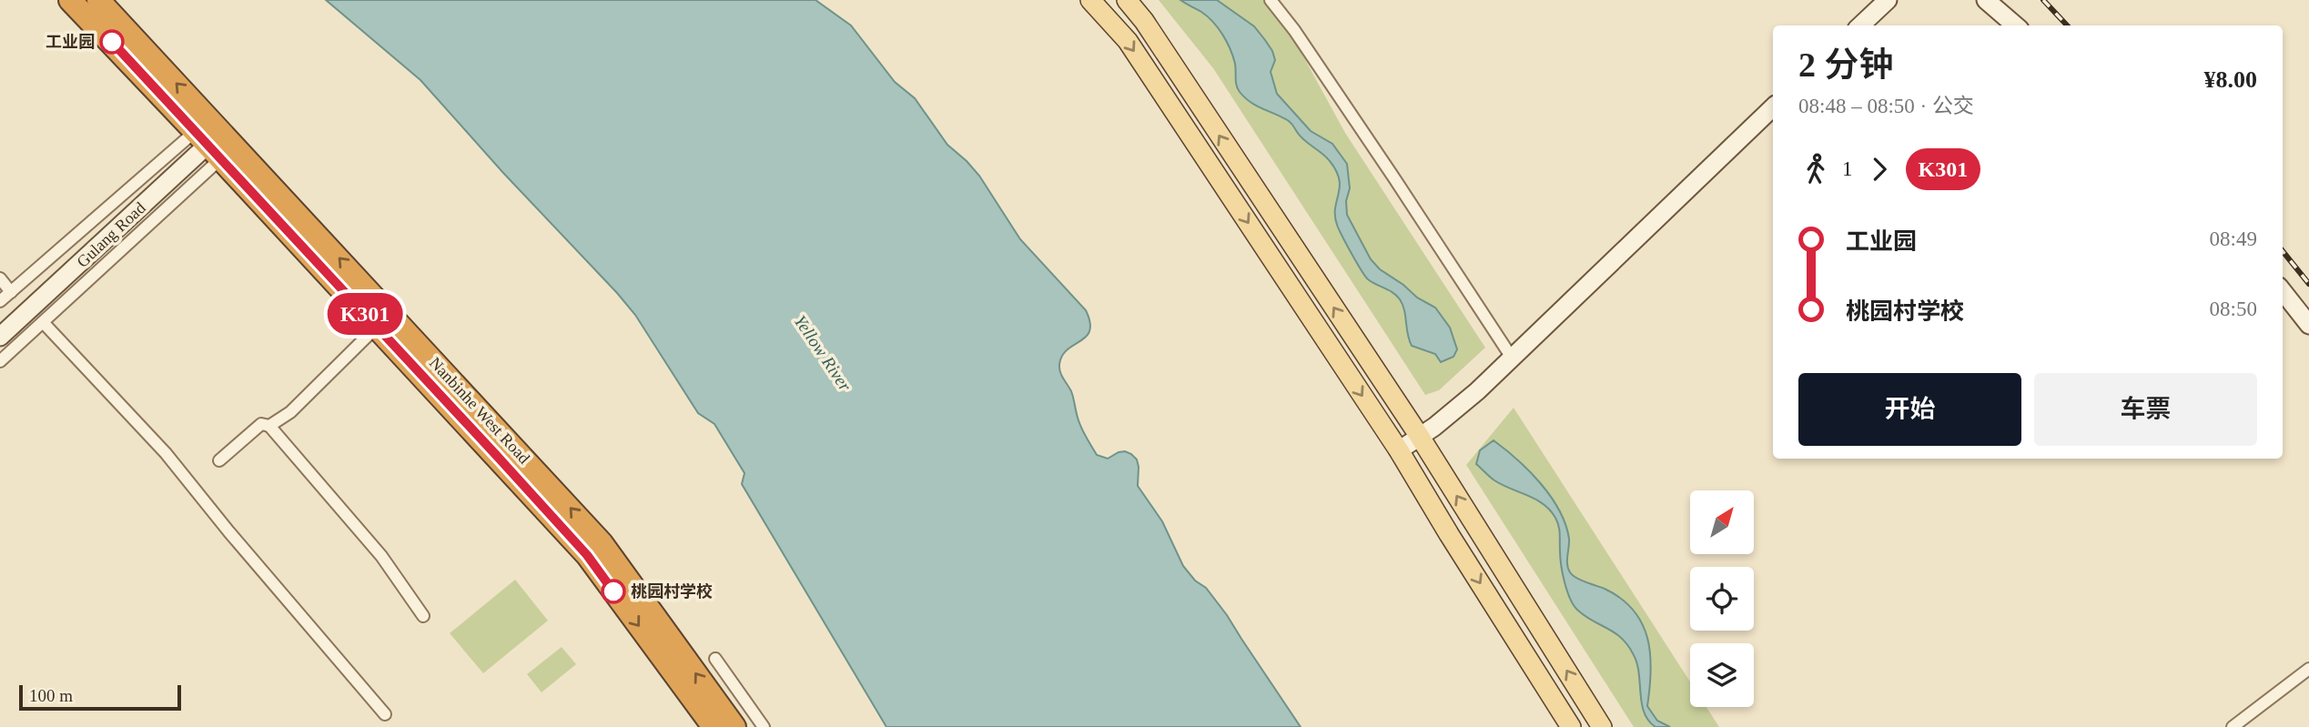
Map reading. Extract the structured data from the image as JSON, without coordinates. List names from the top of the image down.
{
  "streets": {
    "highway": ["Nanbinhe West Road"],
    "street": ["Gulang Road"]
  },
  "crossings": [
    ["Gulang Road", "Nanbinhe West Road"]
  ],
  "water": ["Yellow River"],
  "places": ["工业园", "桃园村学校"],
  "lines": ["bus line K301"],
  "scale_bar": "100 m",
  "north": "top right",
  "page": {
    "on_map": "K301",
    "heading": ["2 分钟", "08:48 – 08:50 · 公交", "¥8.00"],
    "legs": ["1", "K301"],
    "list": [
      {
        "name": "工业园",
        "value": "08:49"
      },
      {
        "name": "桃园村学校",
        "value": "08:50"
      }
    ],
    "buttons": ["开始", "车票"],
    "scale": "100 m"
  }
}
